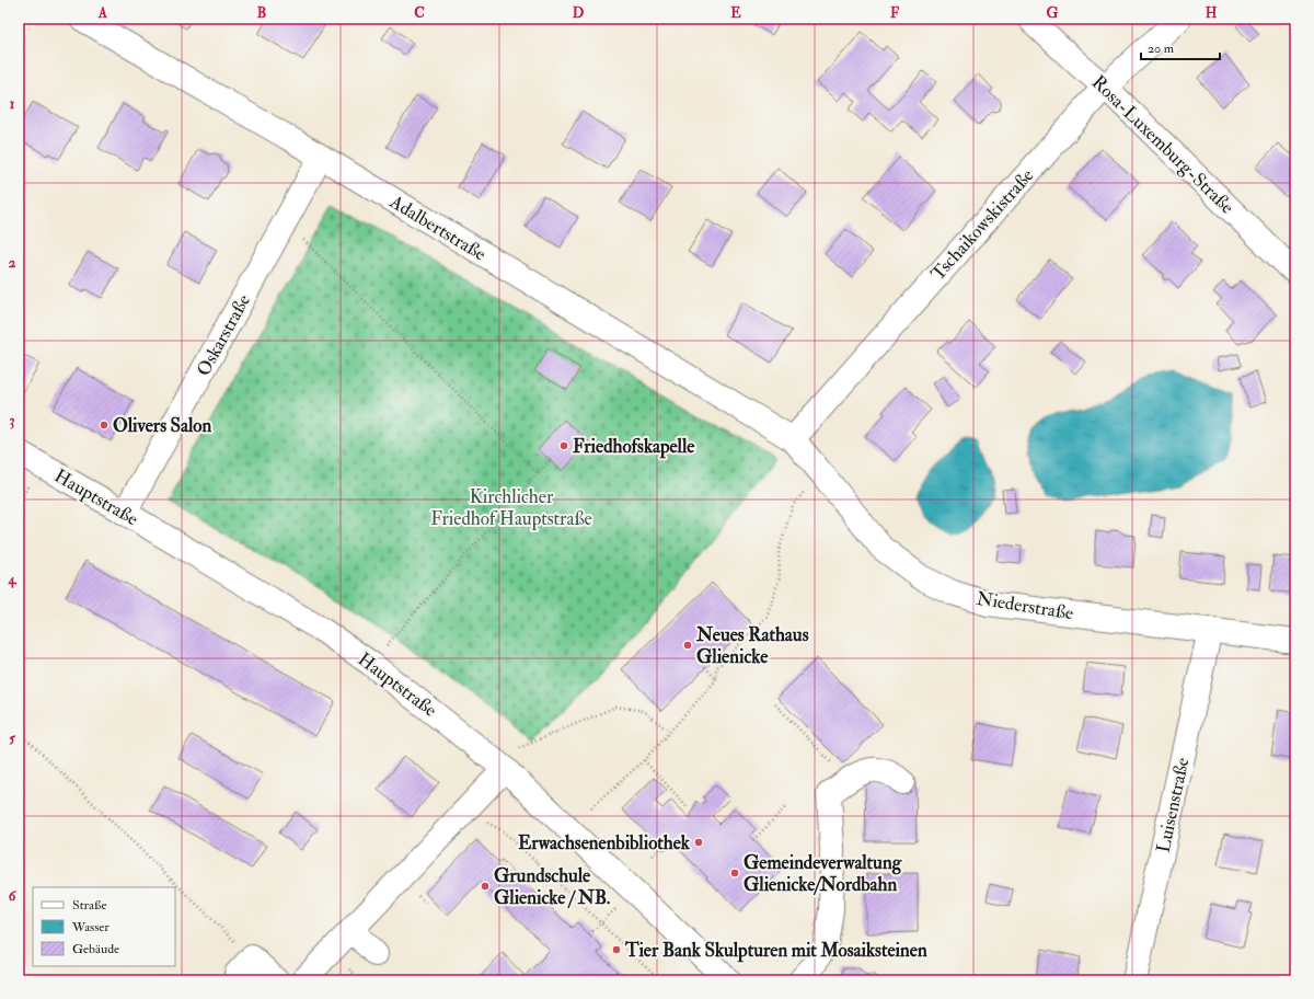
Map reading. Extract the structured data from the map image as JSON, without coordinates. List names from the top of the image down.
{
  "streets": {
    "street": [
      "Rosa-Luxemburg-Straße",
      "Tschaikowskistraße",
      "Adalbertstraße",
      "Oskarstraße",
      "Hauptstraße",
      "Niederstraße",
      "Luisenstraße"
    ]
  },
  "crossings": [
    ["Rosa-Luxemburg-Straße", "Tschaikowskistraße"],
    ["Tschaikowskistraße", "Adalbertstraße"],
    ["Tschaikowskistraße", "Niederstraße"],
    ["Adalbertstraße", "Oskarstraße"],
    ["Adalbertstraße", "Niederstraße"],
    ["Oskarstraße", "Hauptstraße"],
    ["Niederstraße", "Luisenstraße"]
  ],
  "parks": ["Kirchlicher Friedhof Hauptstraße"],
  "places": [
    "Olivers Salon",
    "Friedhofskapelle",
    "Neues Rathaus Glienicke",
    "Erwachsenenbibliothek",
    "Gemeindeverwaltung Glienicke/Nordbahn",
    "Grundschule Glienicke / NB.",
    "Tier Bank Skulpturen mit Mosaiksteinen"
  ],
  "legend": ["Straße", "Wasser", "Gebäude"],
  "scale_bar": "20 m",
  "grid": {
    "columns": [
      "A",
      "B",
      "C",
      "D",
      "E",
      "F",
      "G",
      "H"
    ],
    "rows": [
      "1",
      "2",
      "3",
      "4",
      "5",
      "6"
    ]
  }
}
